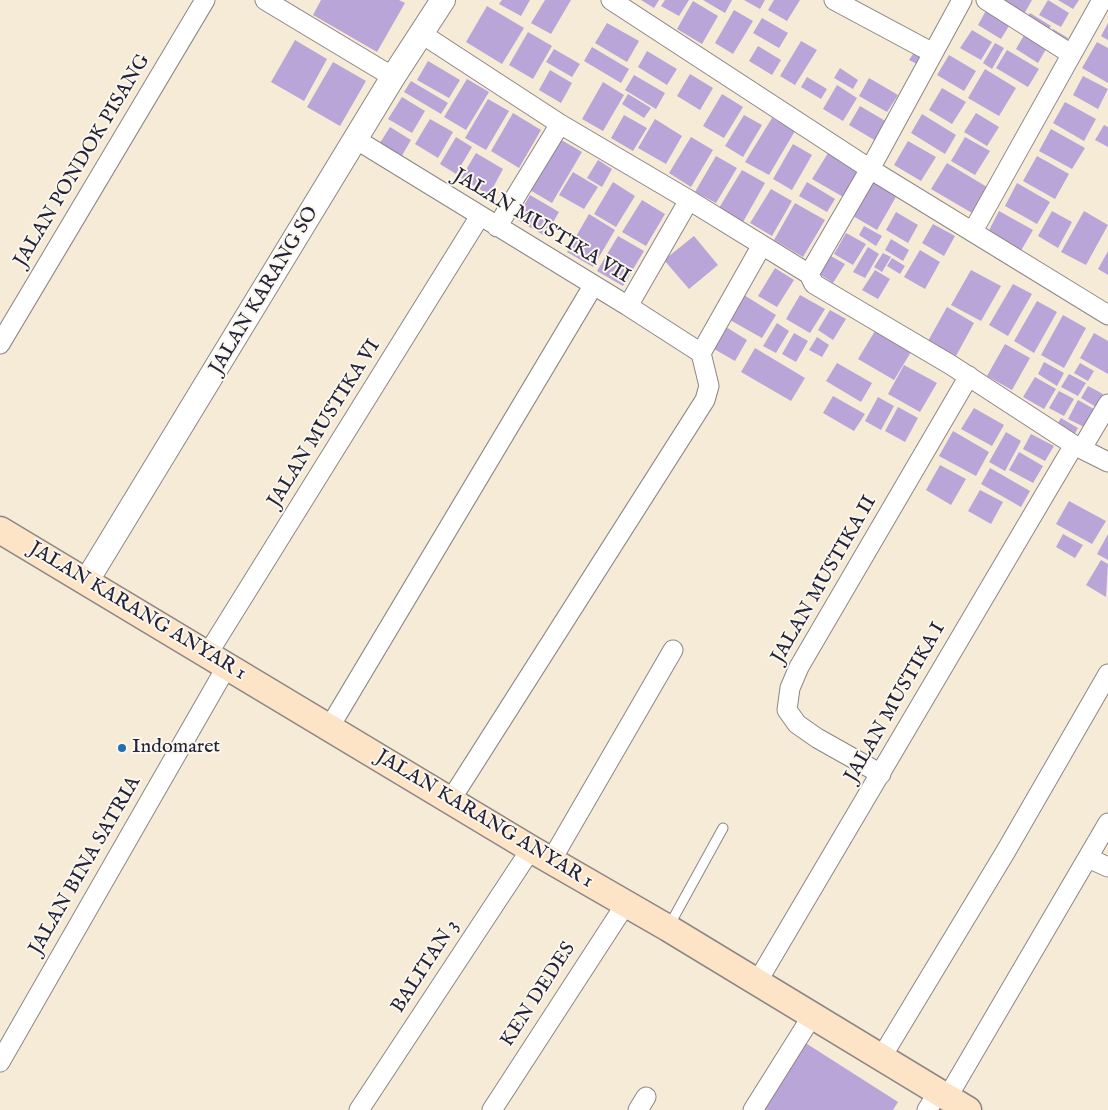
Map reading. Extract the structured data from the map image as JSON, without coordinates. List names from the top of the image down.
{
  "streets": {
    "main road": ["JALAN KARANG ANYAR 1"],
    "street": [
      "JALAN PONDOK PISANG",
      "JALAN MUSTIKA VII",
      "JALAN KARANG SO",
      "JALAN MUSTIKA VI",
      "JALAN MUSTIKA II",
      "JALAN MUSTIKA I",
      "JALAN BINA SATRIA",
      "BALITAN 3",
      "KEN DEDES"
    ]
  },
  "crossings": [
    ["JALAN MUSTIKA VII", "JALAN KARANG SO"],
    ["JALAN MUSTIKA VII", "JALAN MUSTIKA VI"],
    ["JALAN KARANG SO", "JALAN KARANG ANYAR 1"],
    ["JALAN MUSTIKA VI", "JALAN KARANG ANYAR 1"],
    ["JALAN MUSTIKA VI", "JALAN BINA SATRIA"],
    ["JALAN MUSTIKA II", "JALAN MUSTIKA I"],
    ["JALAN KARANG ANYAR 1", "JALAN MUSTIKA I"],
    ["JALAN KARANG ANYAR 1", "JALAN BINA SATRIA"],
    ["JALAN KARANG ANYAR 1", "BALITAN 3"],
    ["JALAN KARANG ANYAR 1", "KEN DEDES"]
  ],
  "places": ["Indomaret"]
}
